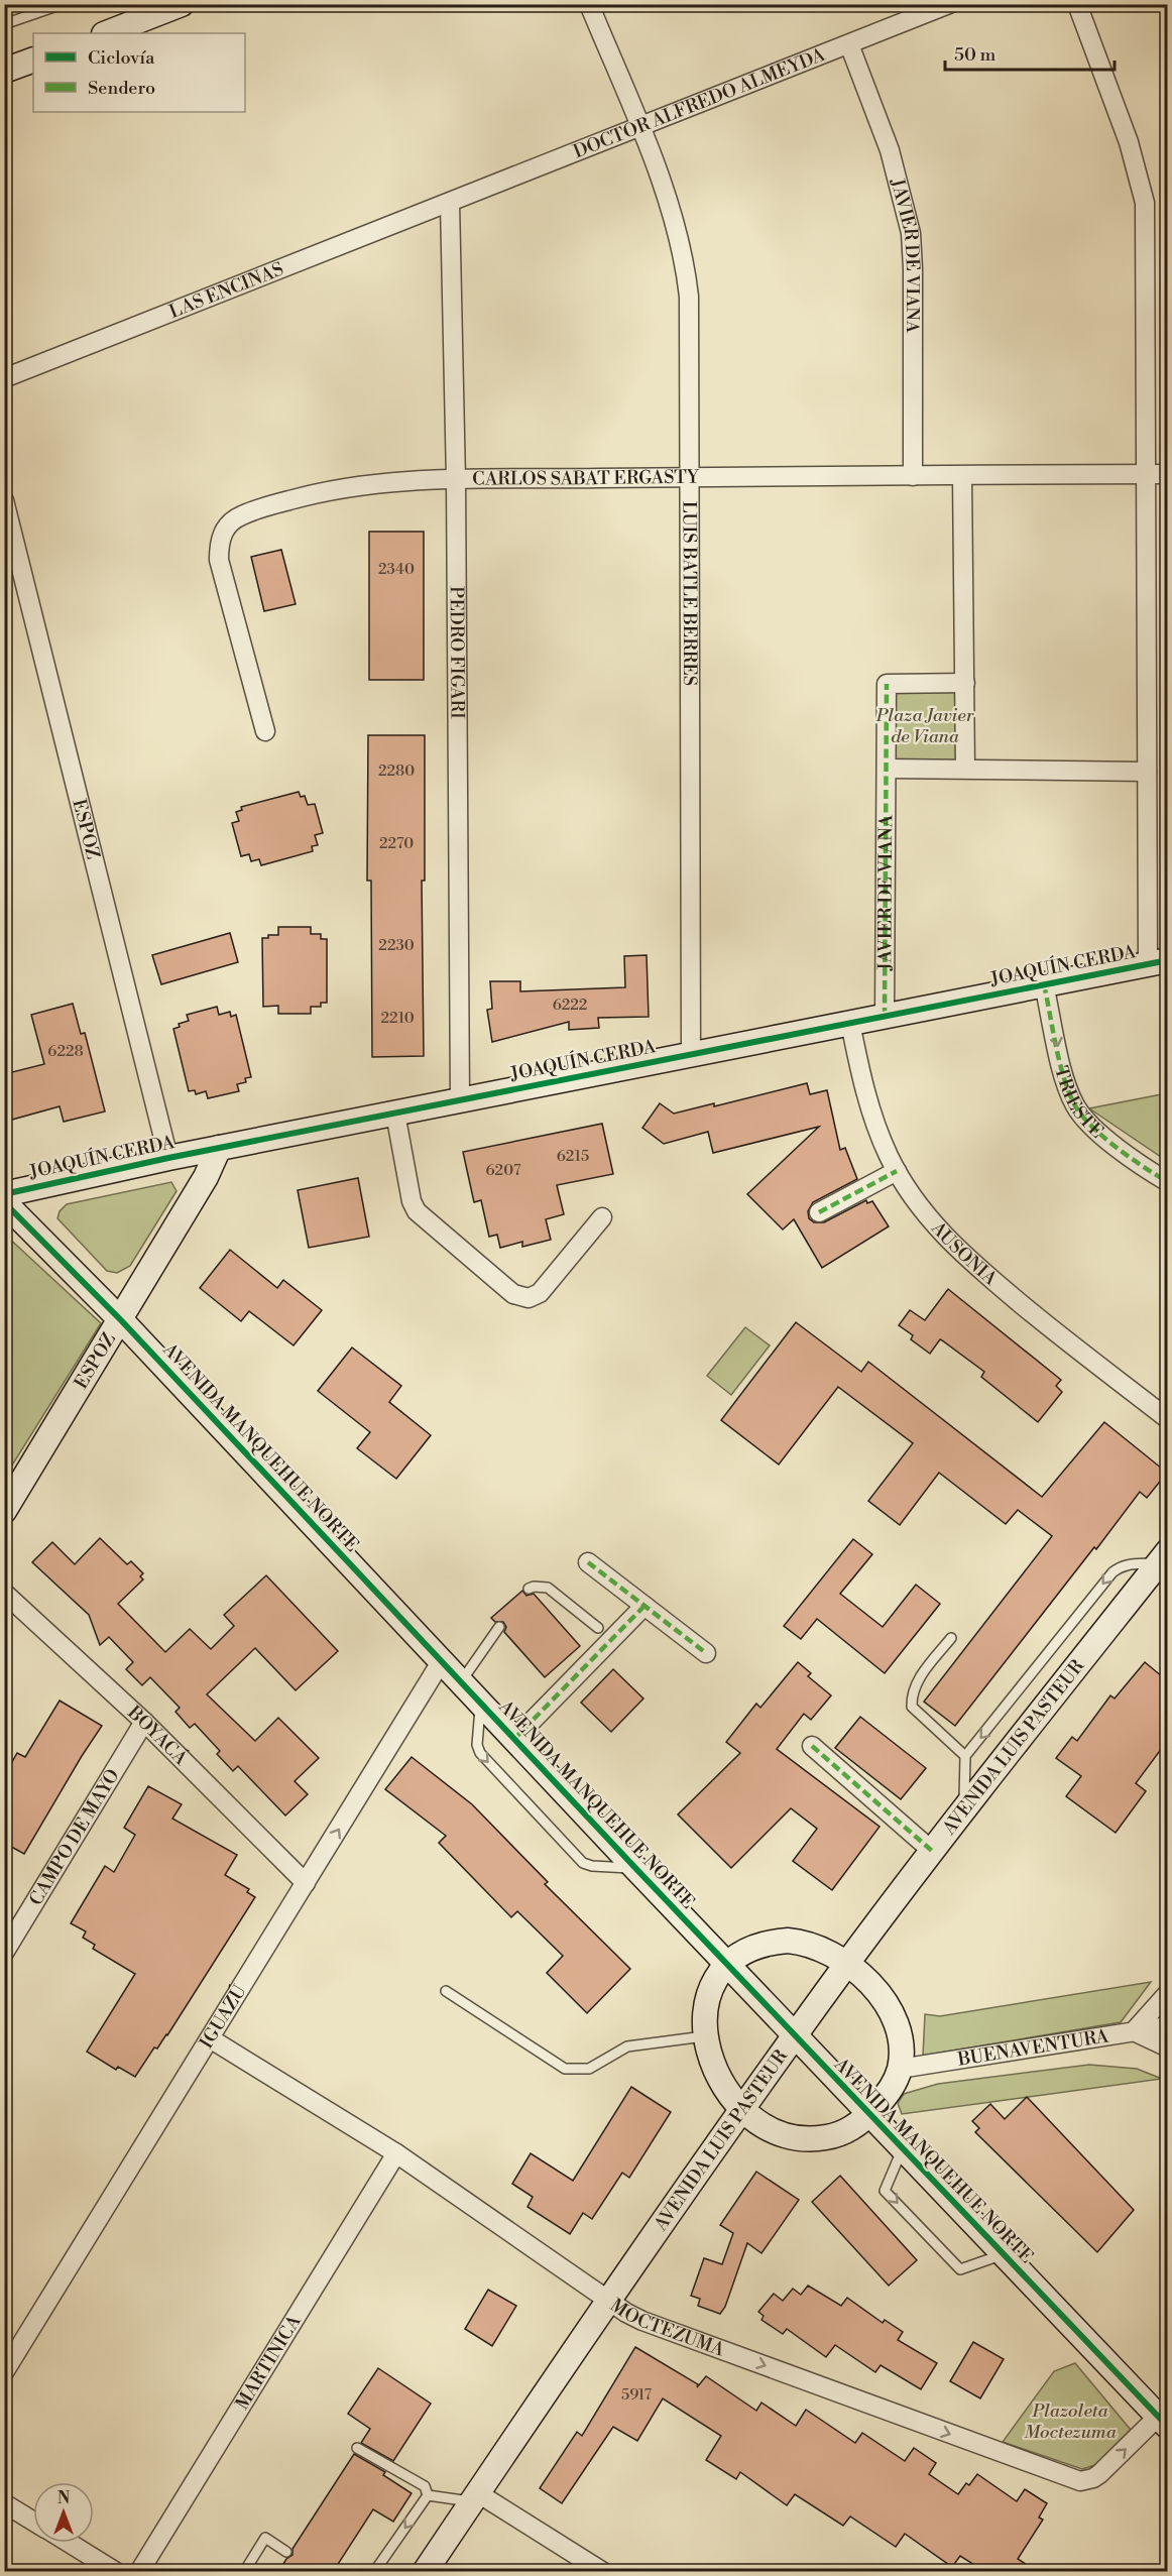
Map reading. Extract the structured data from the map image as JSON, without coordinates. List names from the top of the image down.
{
  "streets": {
    "street": [
      "DOCTOR ALFREDO ALMEYDA",
      "JAVIER DE VIANA",
      "LAS ENCINAS",
      "CARLOS SABAT ERGASTY",
      "LUIS BATLE BERRES",
      "PEDRO FIGARI",
      "ESPOZ",
      "JOAQUÍN CERDA",
      "TRIESTE",
      "AUSONIA",
      "AVENIDA MANQUEHUE NORTE",
      "BOYACÁ",
      "AVENIDA LUIS PASTEUR",
      "CAMPO DE MAYO",
      "IGUAZÚ",
      "BUENAVENTURA",
      "MOCTEZUMA",
      "MARTINICA"
    ]
  },
  "crossings": [
    ["DOCTOR ALFREDO ALMEYDA", "JAVIER DE VIANA"],
    ["DOCTOR ALFREDO ALMEYDA", "LAS ENCINAS"],
    ["DOCTOR ALFREDO ALMEYDA", "LUIS BATLE BERRES"],
    ["DOCTOR ALFREDO ALMEYDA", "PEDRO FIGARI"],
    ["JAVIER DE VIANA", "CARLOS SABAT ERGASTY"],
    ["JAVIER DE VIANA", "JOAQUÍN CERDA"],
    ["LAS ENCINAS", "PEDRO FIGARI"],
    ["CARLOS SABAT ERGASTY", "LUIS BATLE BERRES"],
    ["CARLOS SABAT ERGASTY", "PEDRO FIGARI"],
    ["LUIS BATLE BERRES", "JOAQUÍN CERDA"],
    ["PEDRO FIGARI", "JOAQUÍN CERDA"],
    ["ESPOZ", "JOAQUÍN CERDA"],
    ["ESPOZ", "AVENIDA MANQUEHUE NORTE"],
    ["JOAQUÍN CERDA", "TRIESTE"],
    ["JOAQUÍN CERDA", "AUSONIA"],
    ["AVENIDA MANQUEHUE NORTE", "AVENIDA LUIS PASTEUR"],
    ["AVENIDA MANQUEHUE NORTE", "IGUAZÚ"],
    ["AVENIDA MANQUEHUE NORTE", "MOCTEZUMA"],
    ["BOYACÁ", "CAMPO DE MAYO"],
    ["BOYACÁ", "IGUAZÚ"],
    ["AVENIDA LUIS PASTEUR", "MOCTEZUMA"],
    ["IGUAZÚ", "MOCTEZUMA"],
    ["MOCTEZUMA", "MARTINICA"]
  ],
  "one_way": ["TRIESTE", "MOCTEZUMA"],
  "parks": ["Plaza Javier de Viana", "Plazoleta Moctezuma"],
  "house_numbers": [
    "2340",
    "2280",
    "2270",
    "2230",
    "6222",
    "2210",
    "6228",
    "6215",
    "6207",
    "5917"
  ],
  "legend": ["Ciclovía", "Sendero"],
  "scale_bar": "50 m",
  "north": "top"
}
